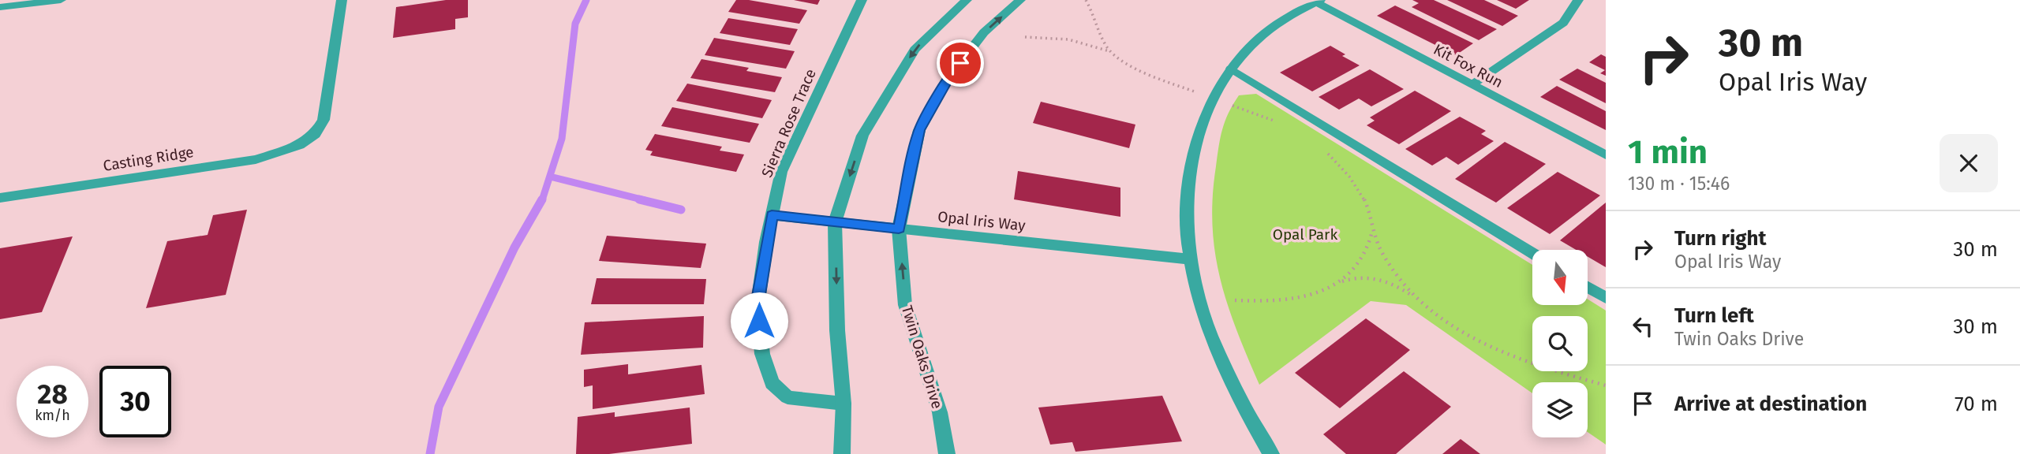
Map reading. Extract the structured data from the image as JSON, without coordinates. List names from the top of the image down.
{
  "streets": {
    "street": [
      "Kit Fox Run",
      "Sierra Rose Trace",
      "Casting Ridge",
      "Opal Iris Way",
      "Twin Oaks Drive"
    ]
  },
  "crossings": [
    ["Sierra Rose Trace", "Opal Iris Way"],
    ["Opal Iris Way", "Twin Oaks Drive"]
  ],
  "parks": ["Opal Park"],
  "north": "bottom",
  "page": {
    "turn": ["30 m", "Opal Iris Way"],
    "heading": ["1 min", "130 m · 15:46"],
    "list": [
      {
        "name": "Turn right",
        "note": "Opal Iris Way",
        "value": "30 m"
      },
      {
        "name": "Turn left",
        "note": "Twin Oaks Drive",
        "value": "30 m"
      },
      {
        "name": "Arrive at destination",
        "value": "70 m"
      }
    ],
    "speed": "28 km/h",
    "limit": "30"
  }
}
